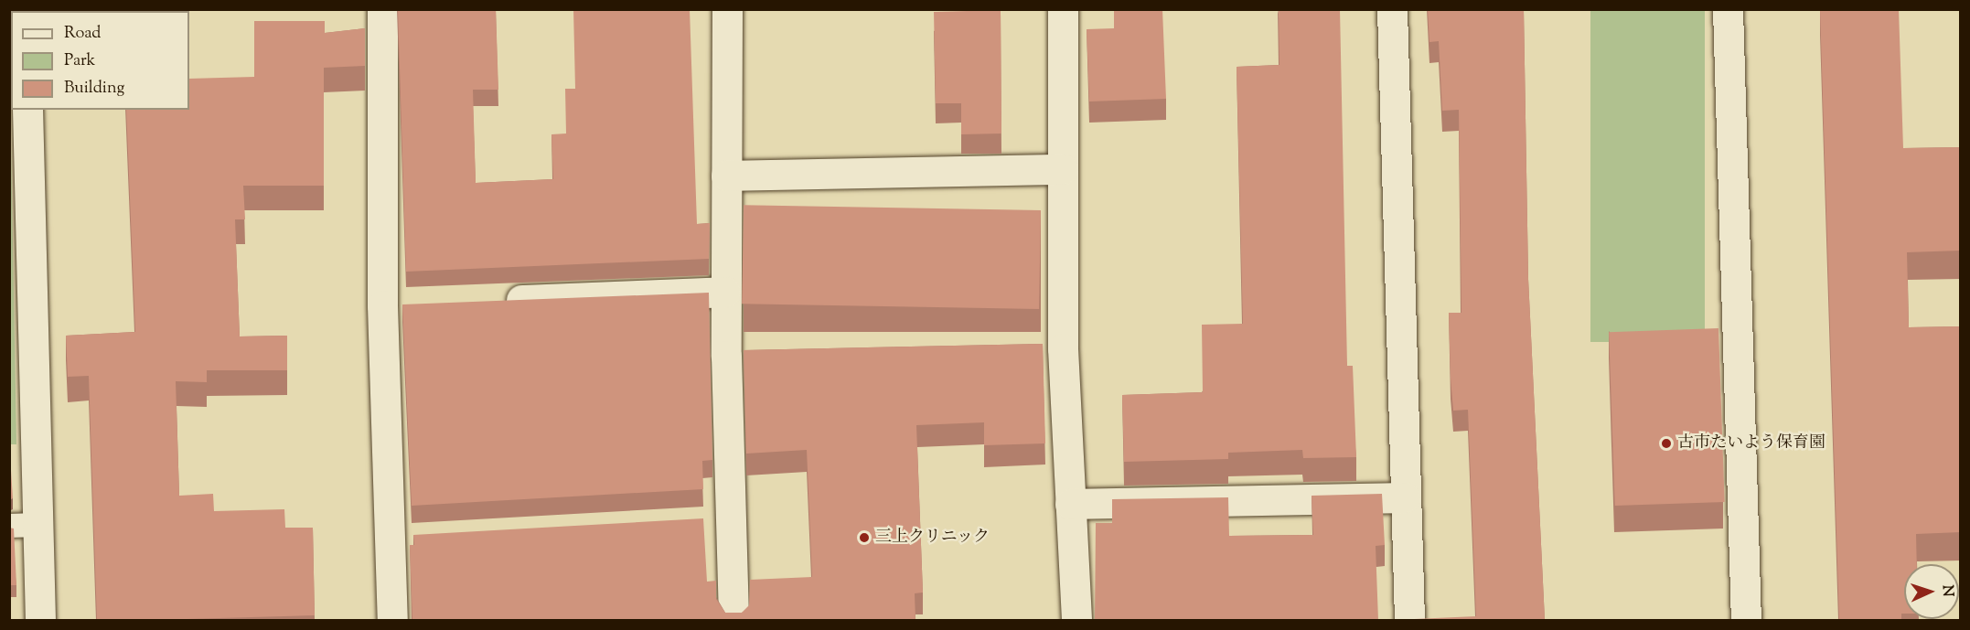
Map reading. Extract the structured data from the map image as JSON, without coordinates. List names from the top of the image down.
{
  "places": ["古市たいよう保育園", "三上クリニック"],
  "legend": ["Road", "Park", "Building"],
  "north": "right"
}
